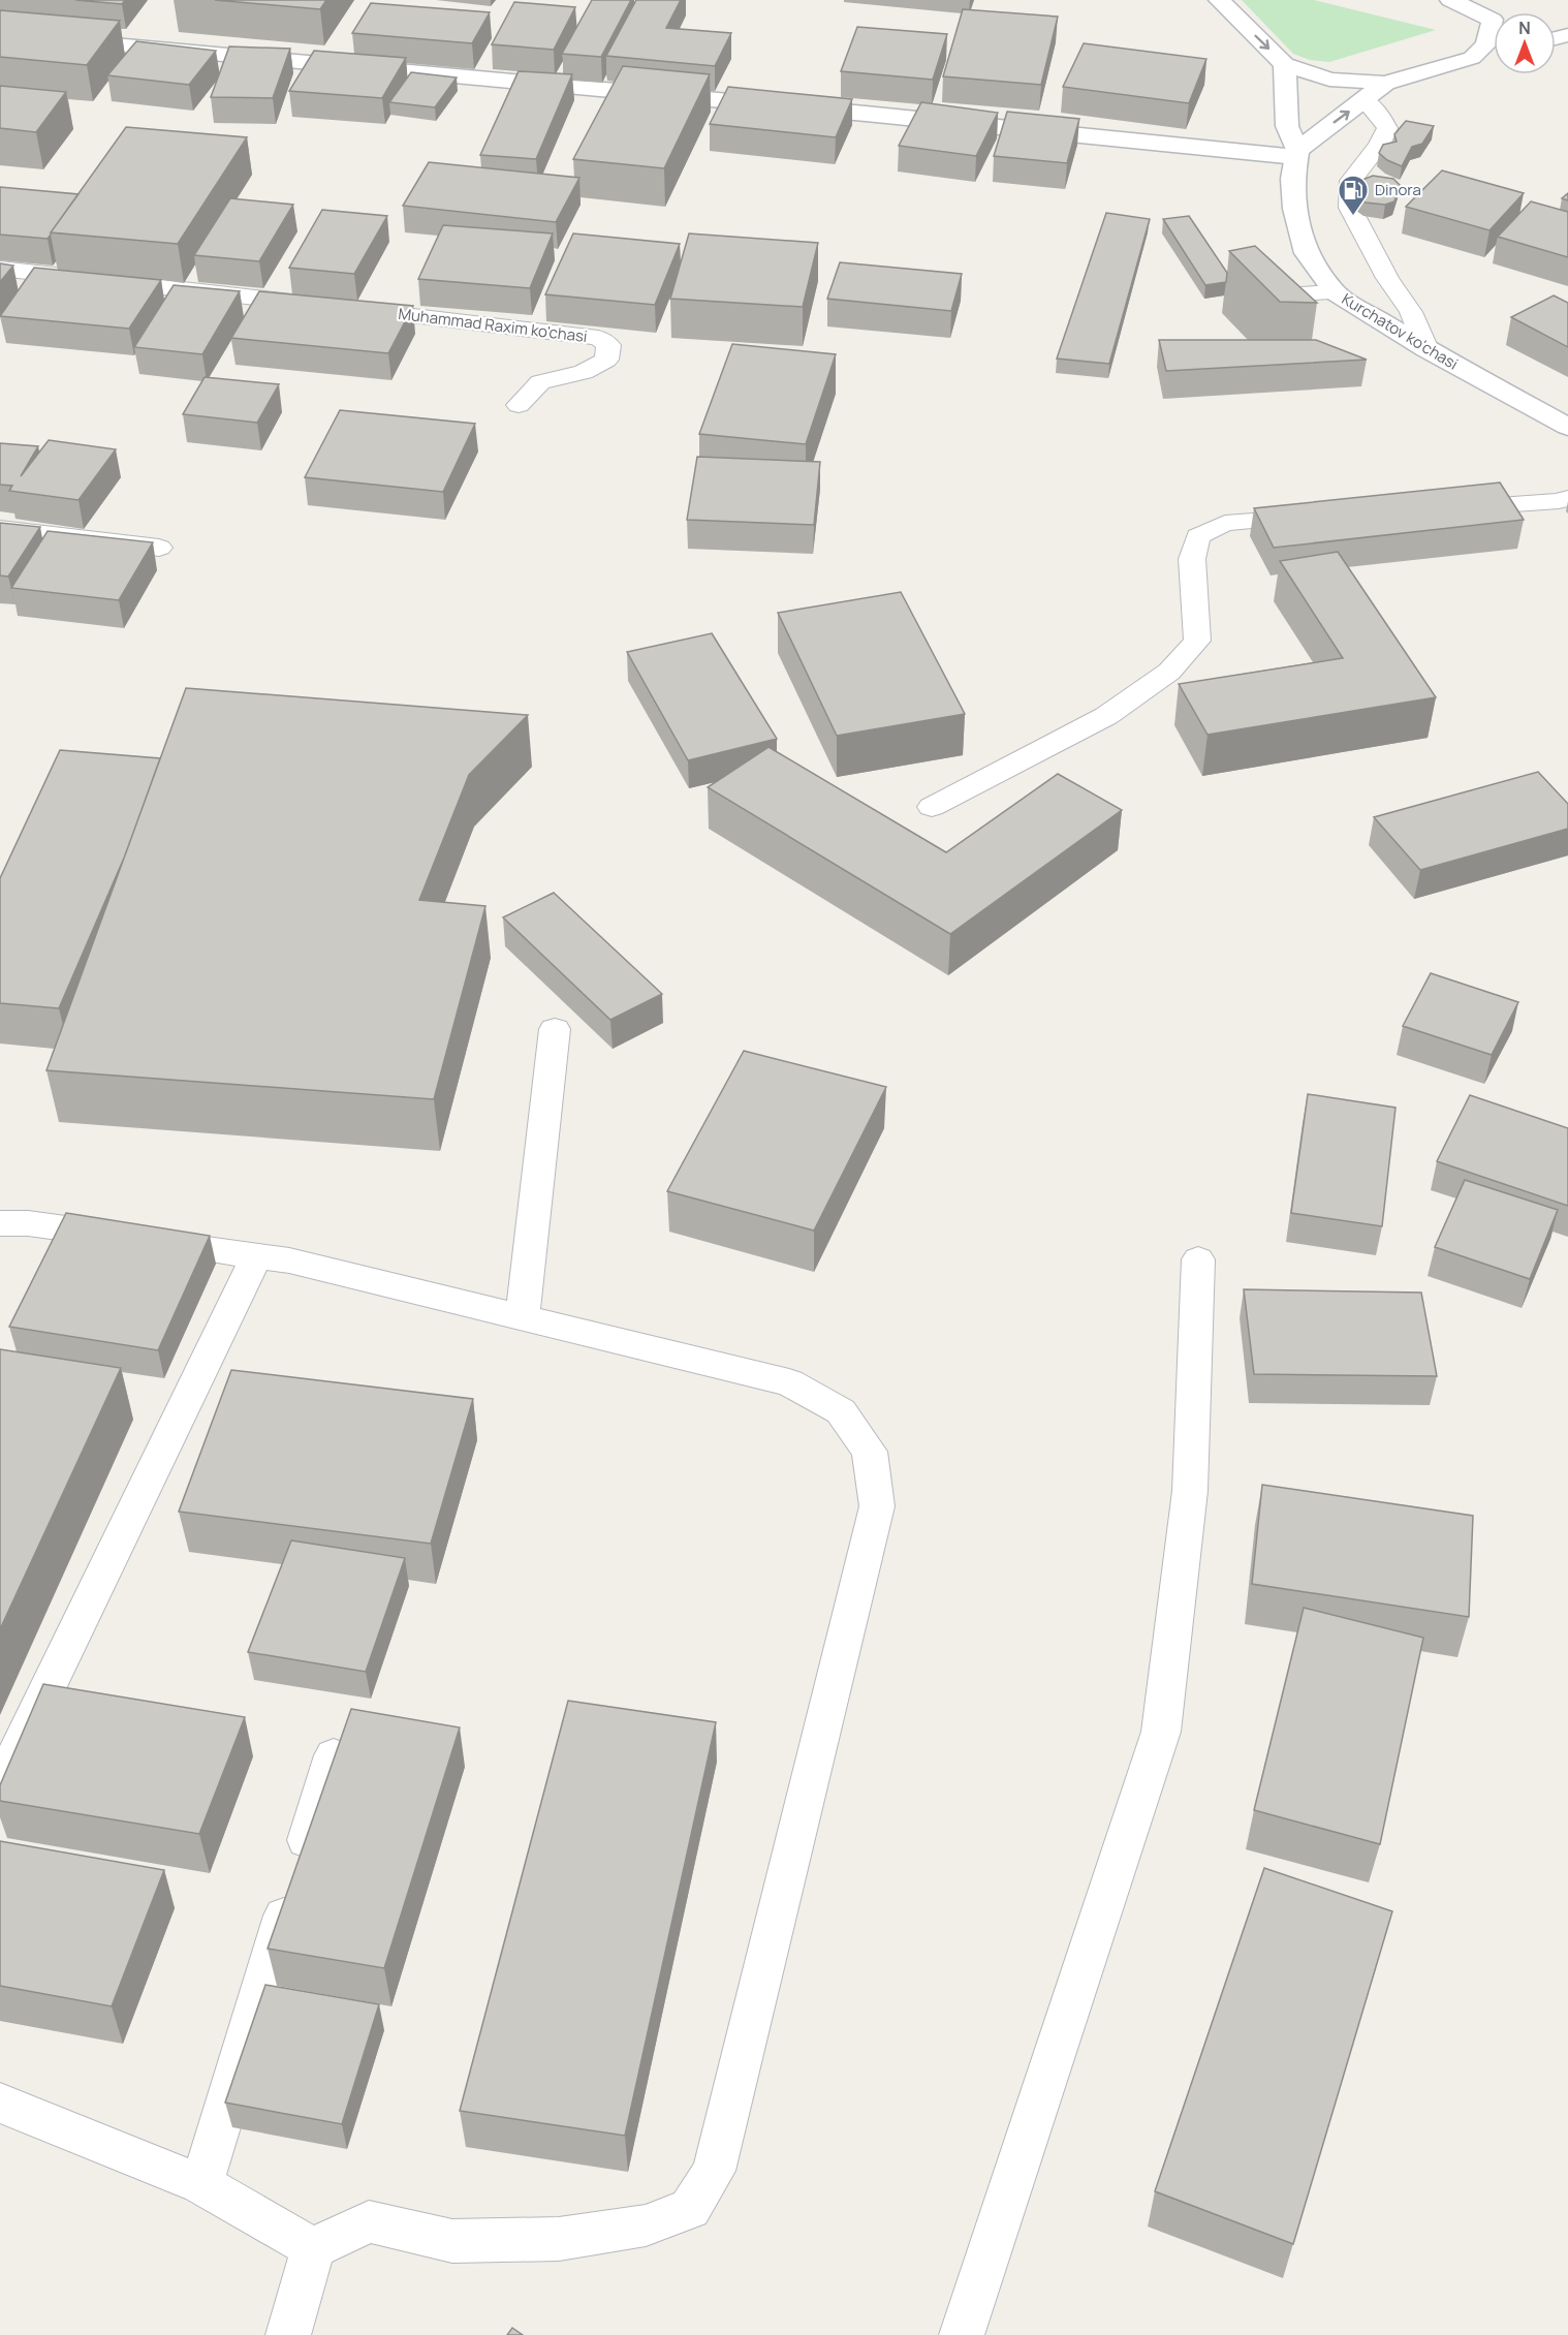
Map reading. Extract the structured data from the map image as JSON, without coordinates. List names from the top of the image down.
{
  "streets": {
    "main road": ["Kurchatov ko'chasi"],
    "lane": ["Muhammad Raxim ko'chasi"]
  },
  "places": {
    "fuel station": ["Dinora"]
  },
  "north": "top"
}
